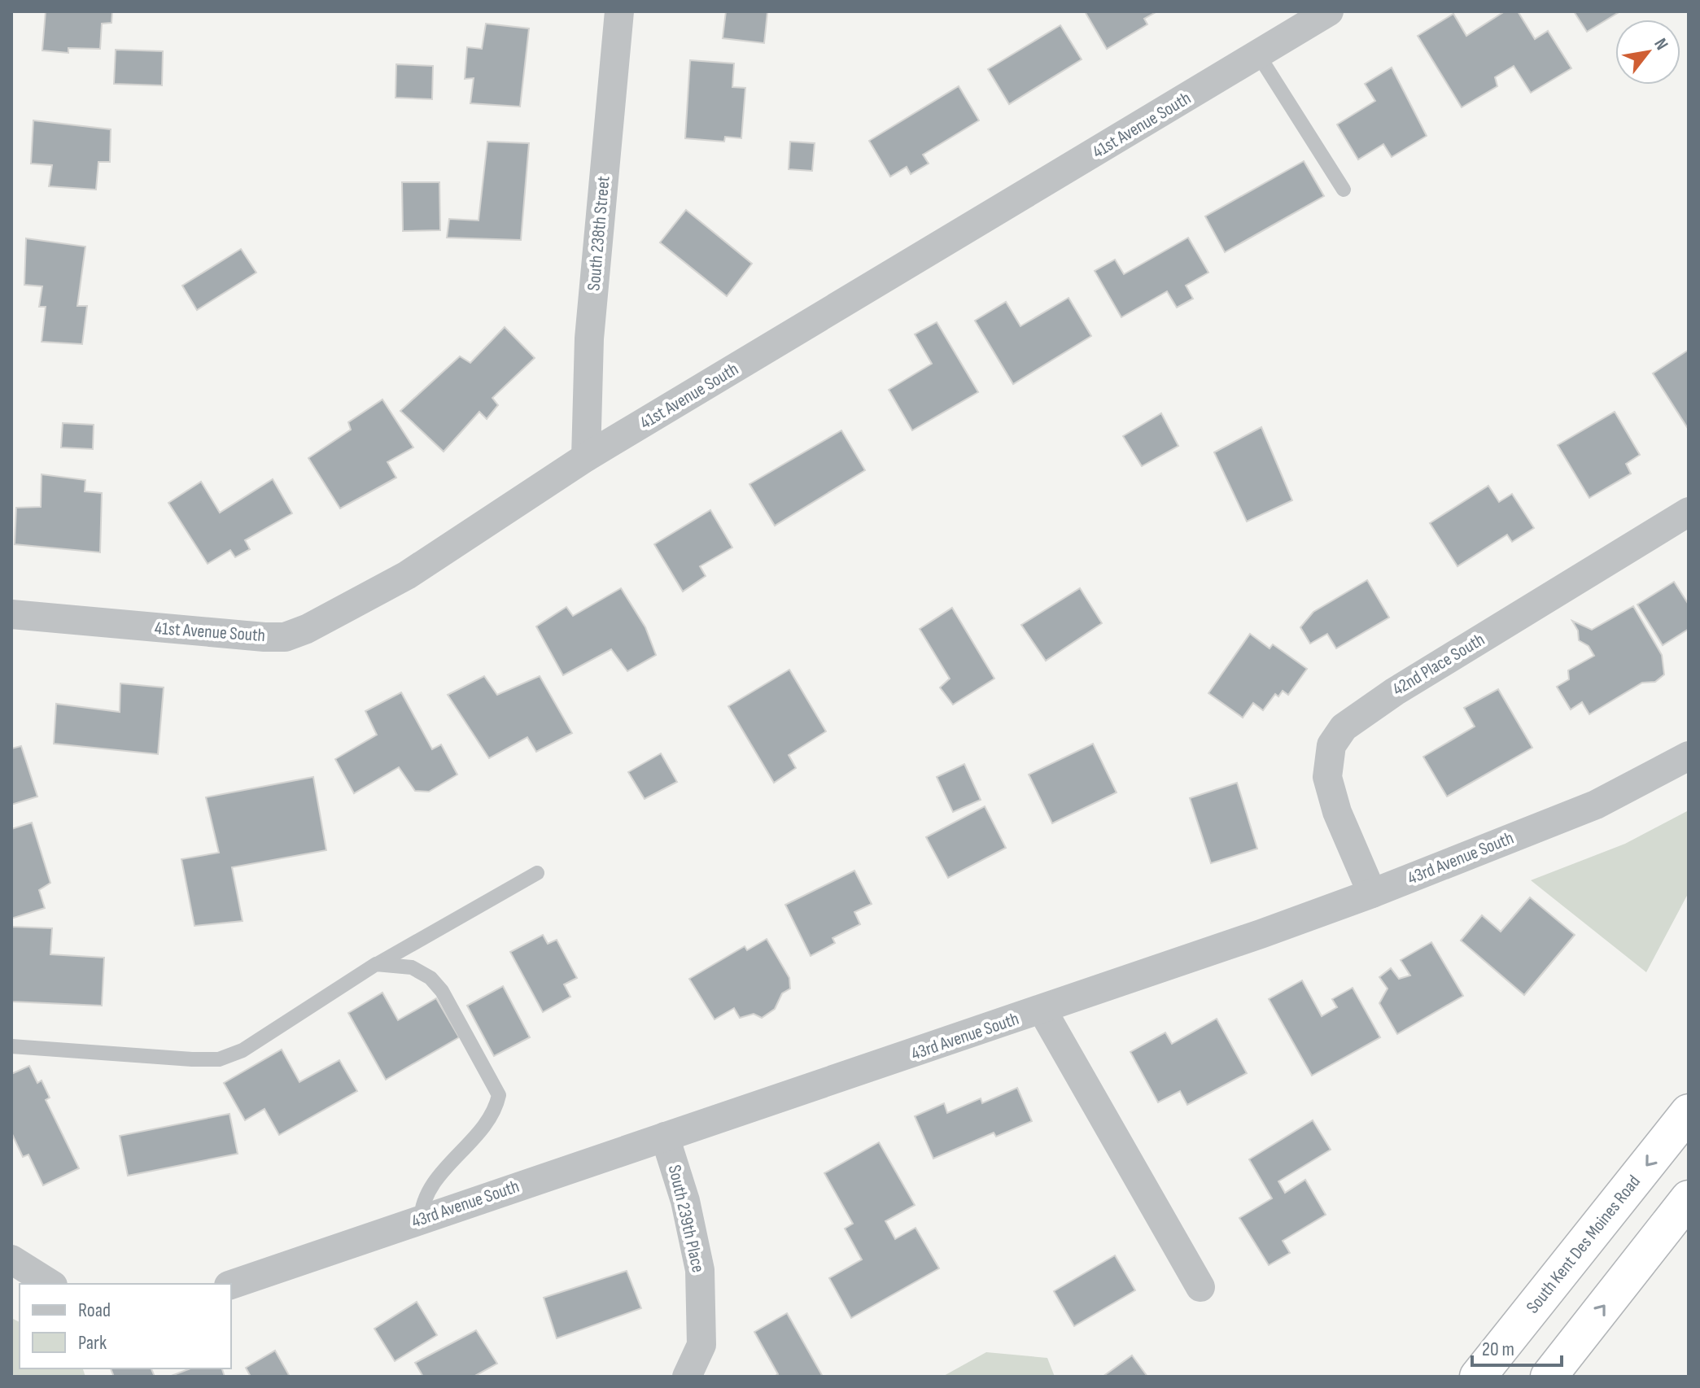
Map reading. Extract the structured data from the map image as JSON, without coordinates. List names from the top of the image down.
{
  "streets": {
    "highway": ["South Kent Des Moines Road"],
    "street": [
      "41st Avenue South",
      "South 238th Street",
      "42nd Place South",
      "43rd Avenue South",
      "South 239th Place"
    ]
  },
  "crossings": [
    ["41st Avenue South", "South 238th Street"],
    ["42nd Place South", "43rd Avenue South"],
    ["43rd Avenue South", "South 239th Place"]
  ],
  "legend": ["Road", "Park"],
  "scale_bar": "20 m",
  "north": "top right"
}
